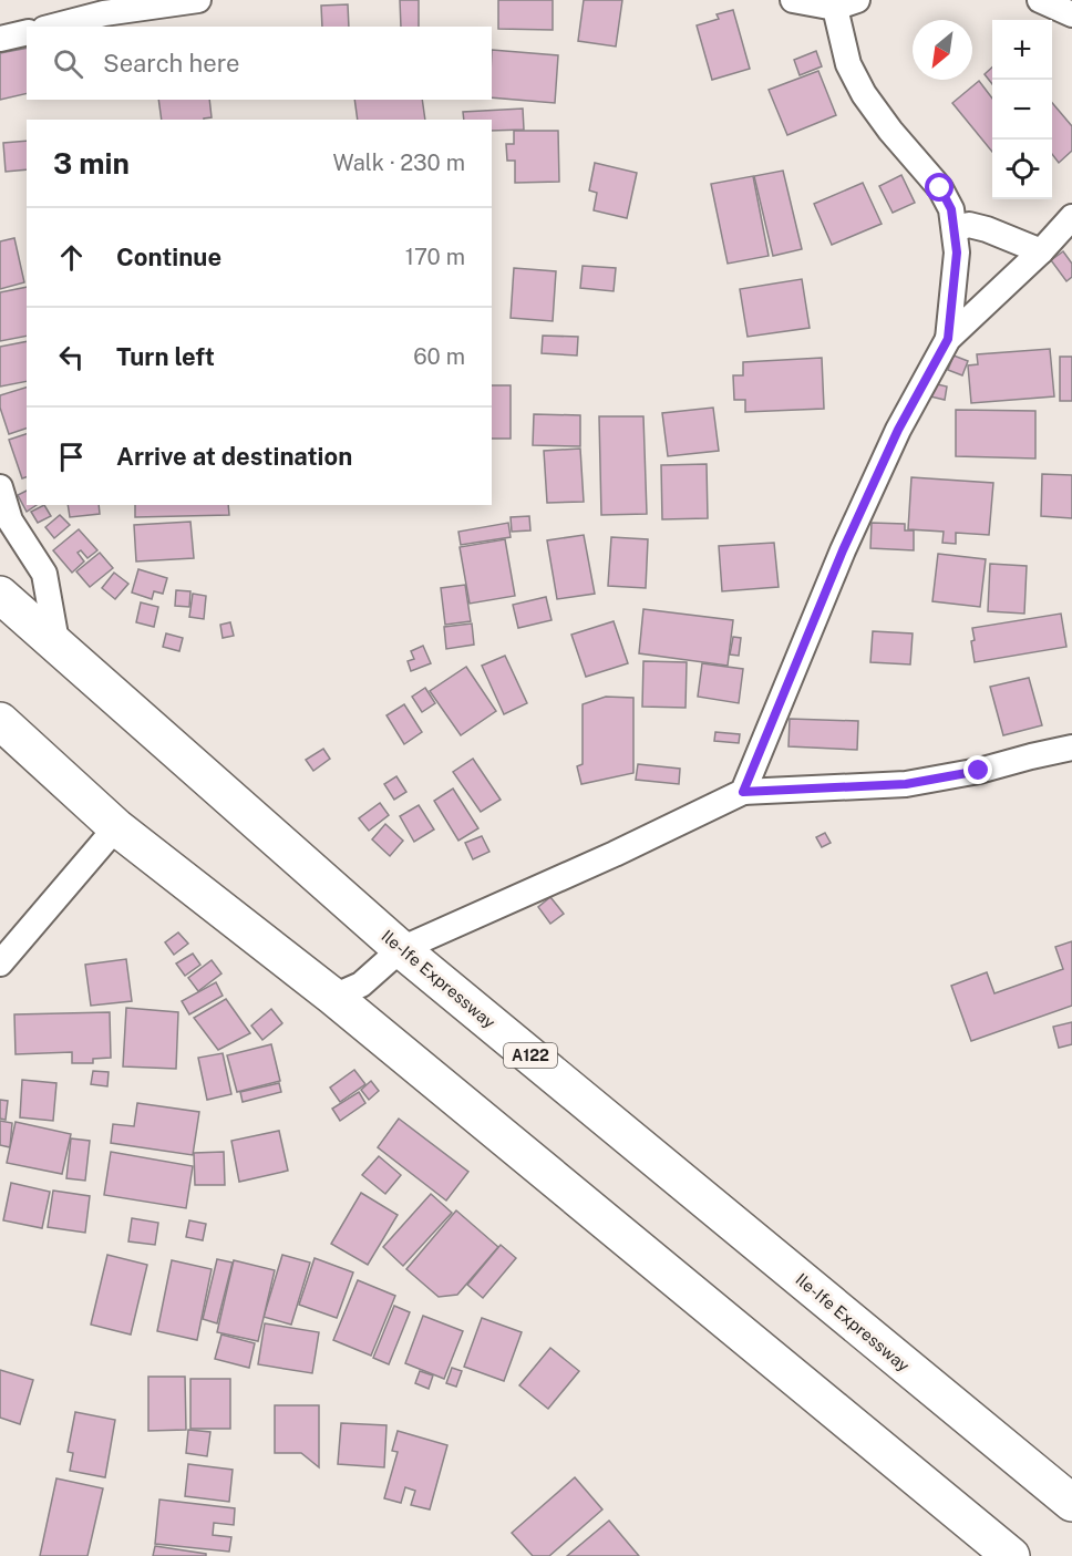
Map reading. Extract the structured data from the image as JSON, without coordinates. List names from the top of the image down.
{
  "streets": {
    "highway": ["Ile-Ife Expressway", "A122"]
  },
  "north": "bottom left",
  "page": {
    "map_buttons": ["+", "−"],
    "search": "Search here",
    "heading": ["3 min", "Walk · 230 m"],
    "list": [
      ["Continue", "170 m"],
      ["Turn left", "60 m"],
      "Arrive at destination"
    ]
  }
}
